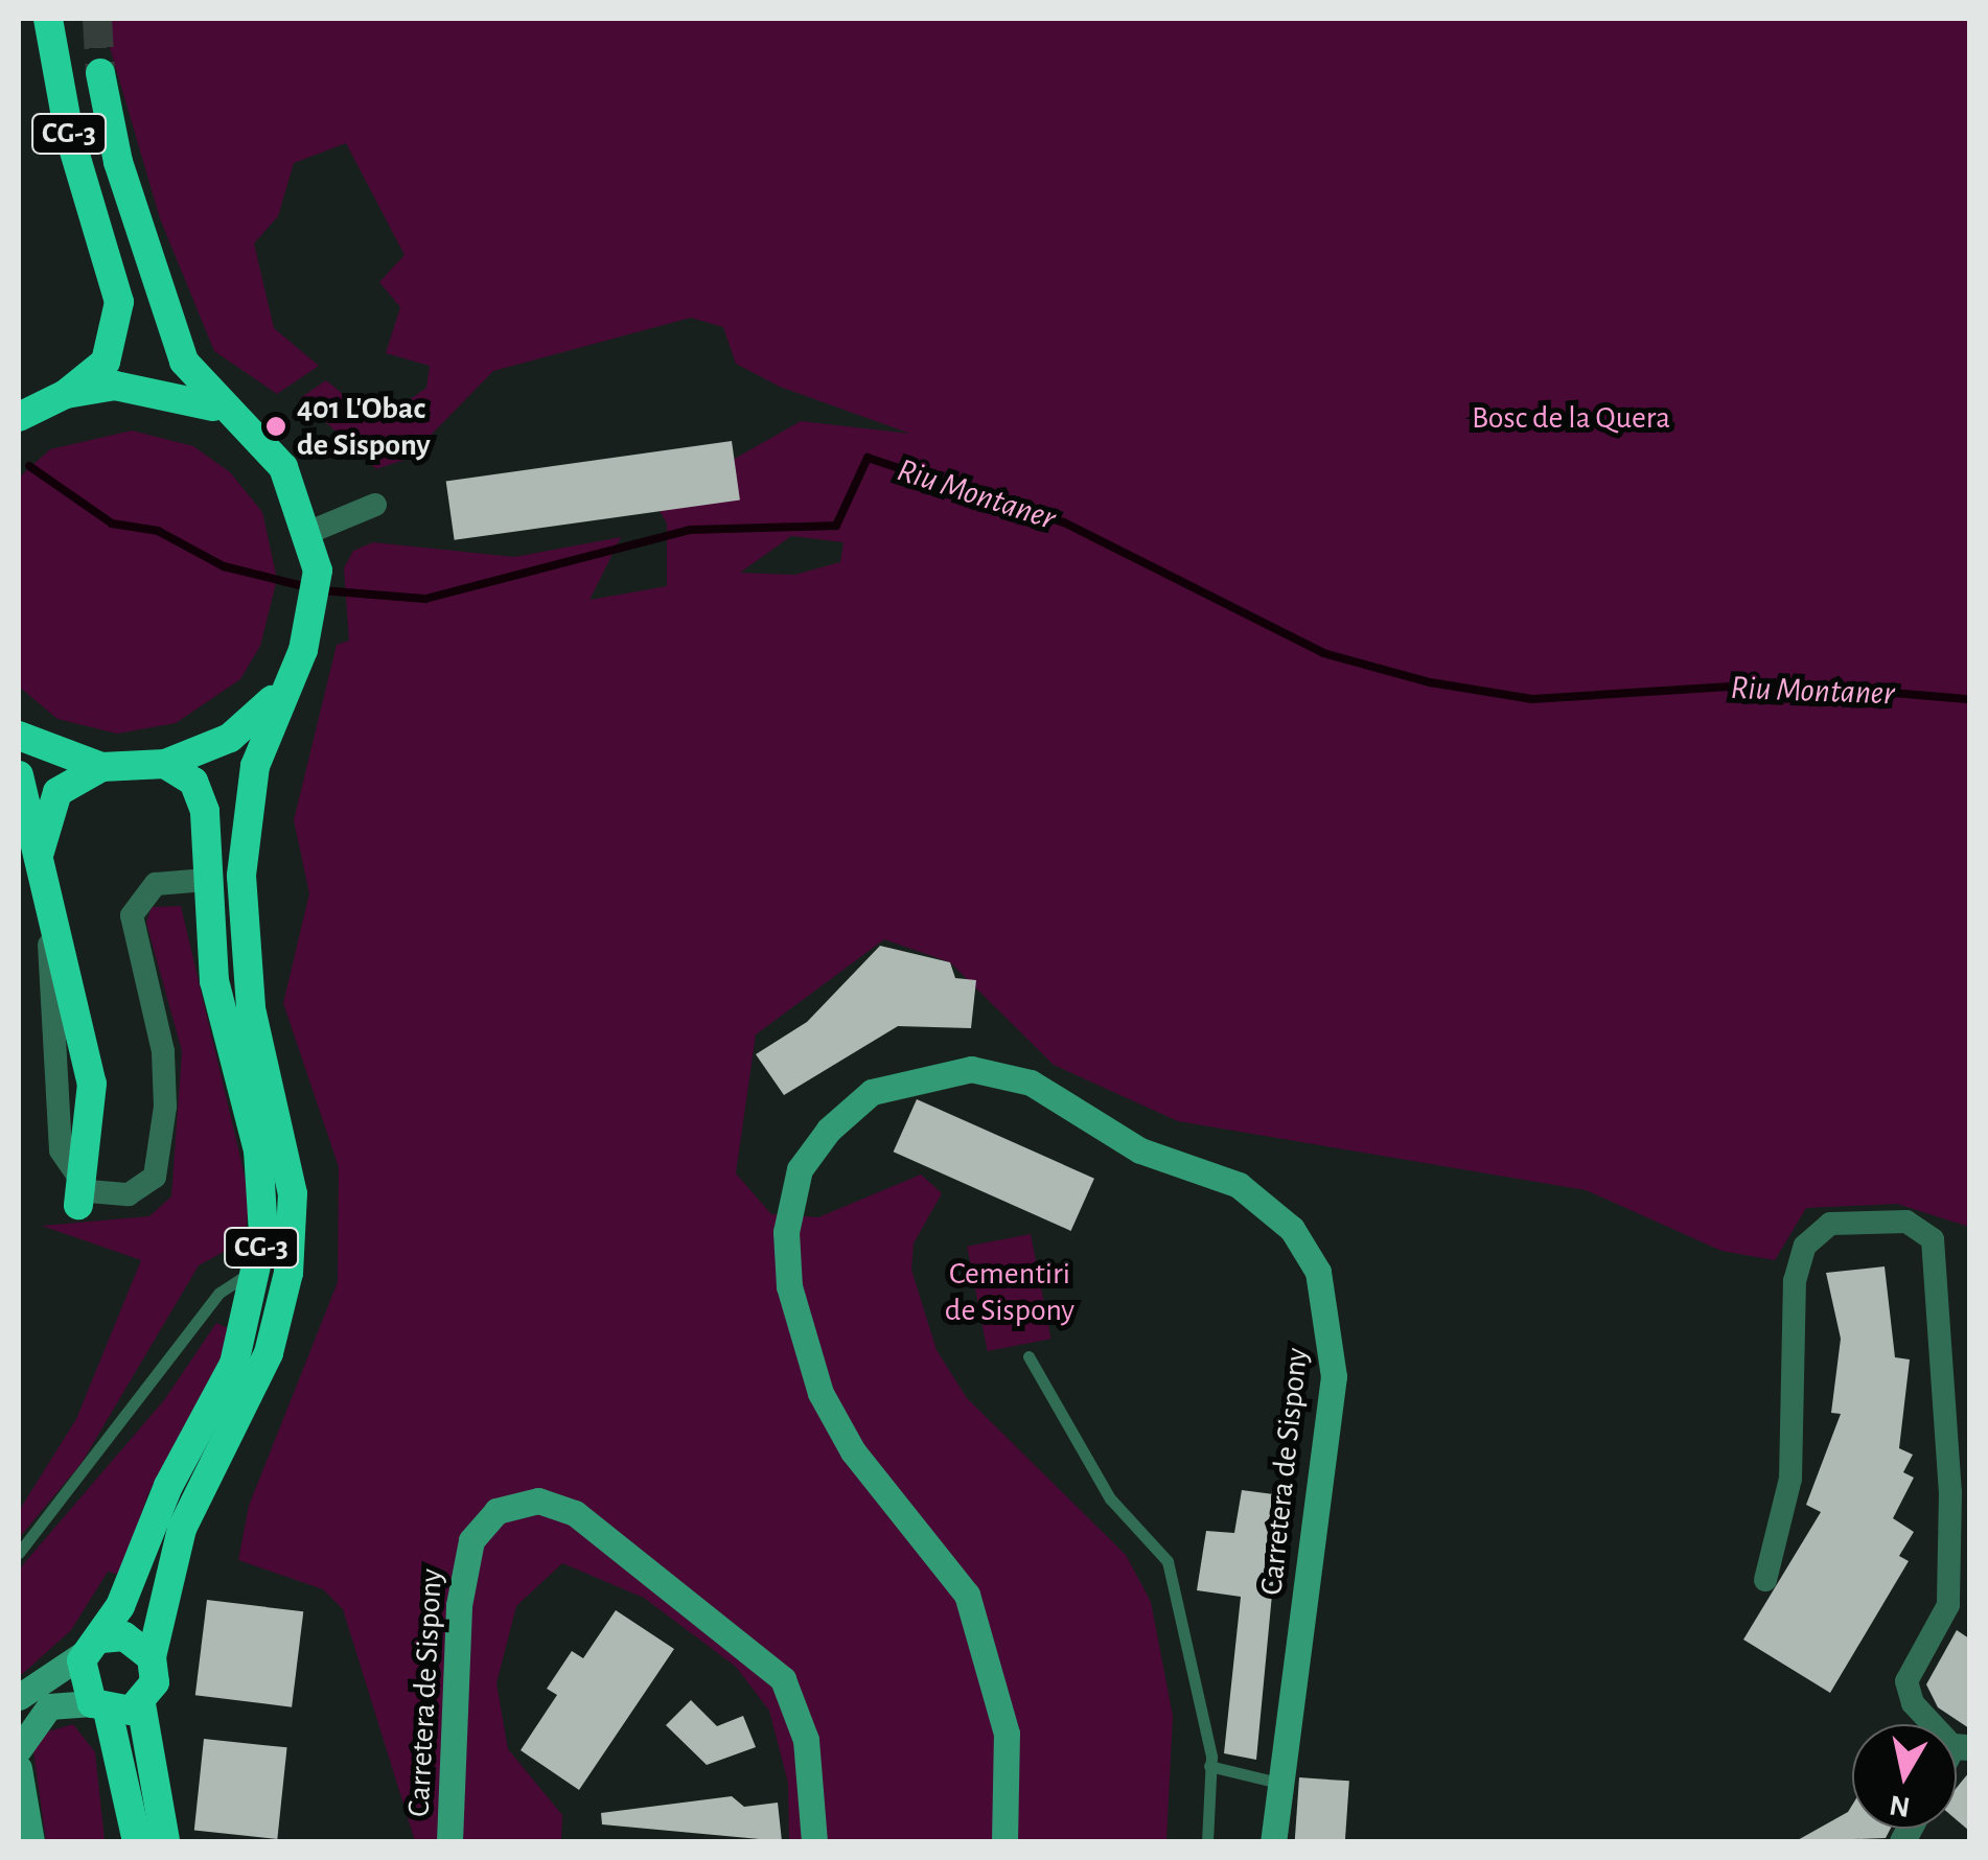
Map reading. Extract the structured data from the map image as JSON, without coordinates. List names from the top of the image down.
{
  "streets": {
    "highway": ["CG-3"],
    "main road": ["Carretera de Sispony"]
  },
  "water": ["Riu Montaner"],
  "parks": ["Bosc de la Quera", "Cementiri de Sispony"],
  "places": ["401 L'Obac de Sispony"],
  "north": "bottom"
}
